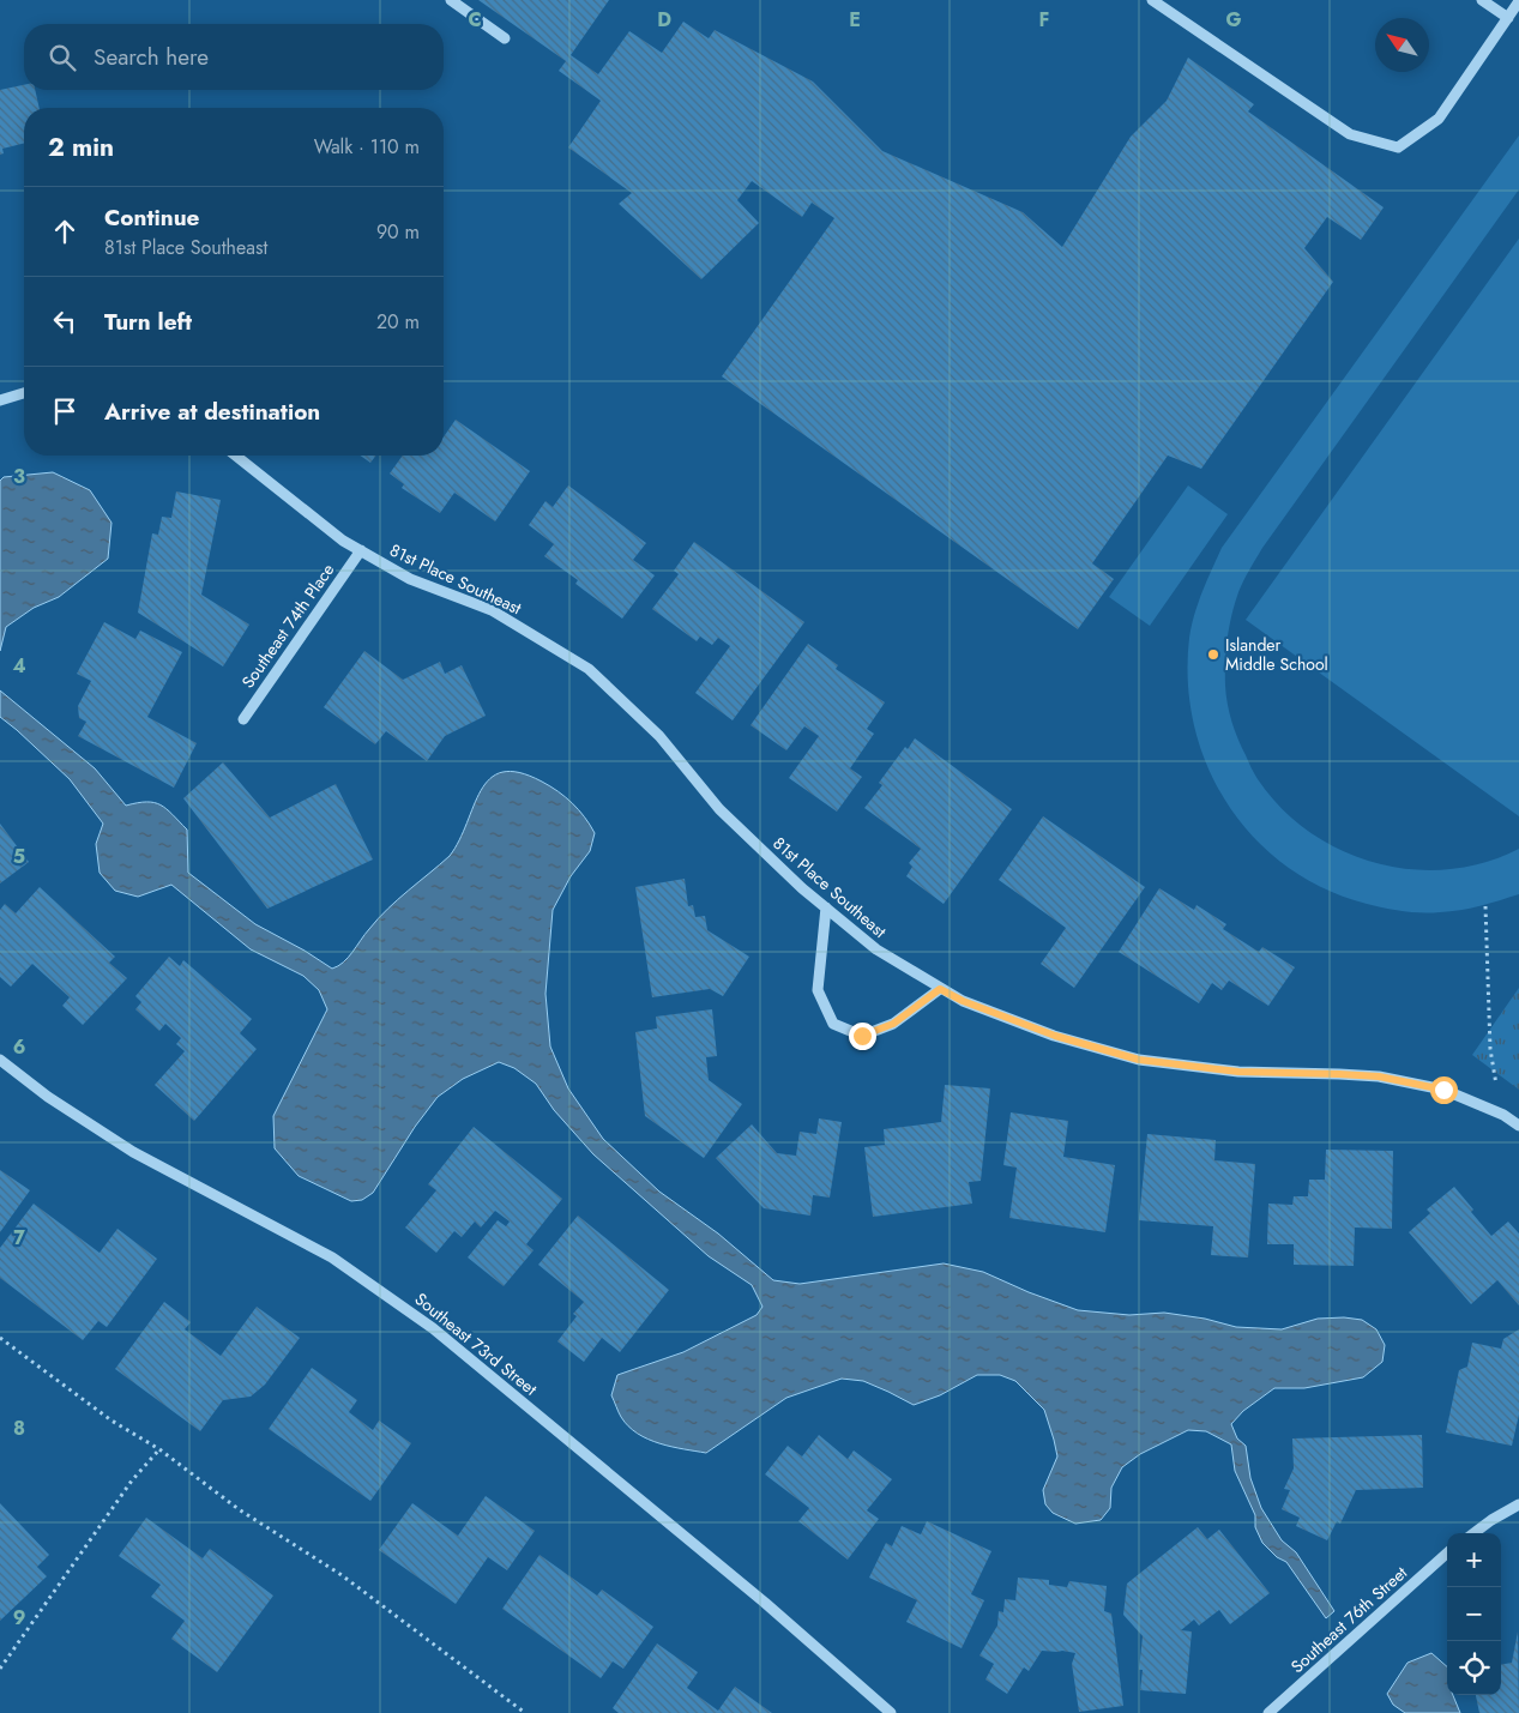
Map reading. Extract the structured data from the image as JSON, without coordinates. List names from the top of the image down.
{
  "streets": {
    "street": [
      "81st Place Southeast",
      "Southeast 74th Place",
      "Southeast 73rd Street",
      "Southeast 76th Street"
    ]
  },
  "crossings": [
    ["81st Place Southeast", "Southeast 74th Place"]
  ],
  "places": ["Islander Middle School"],
  "north": "top left",
  "page": {
    "search": "Search here",
    "heading": ["2 min", "Walk · 110 m"],
    "list": [
      ["Continue", "81st Place Southeast", "90 m"],
      ["Turn left", "20 m"],
      "Arrive at destination"
    ],
    "map_buttons": ["+", "−"]
  },
  "grid": {
    "columns": [
      "C",
      "D",
      "E",
      "F",
      "G"
    ],
    "rows": [
      "3",
      "4",
      "5",
      "6",
      "7",
      "8",
      "9"
    ]
  }
}
